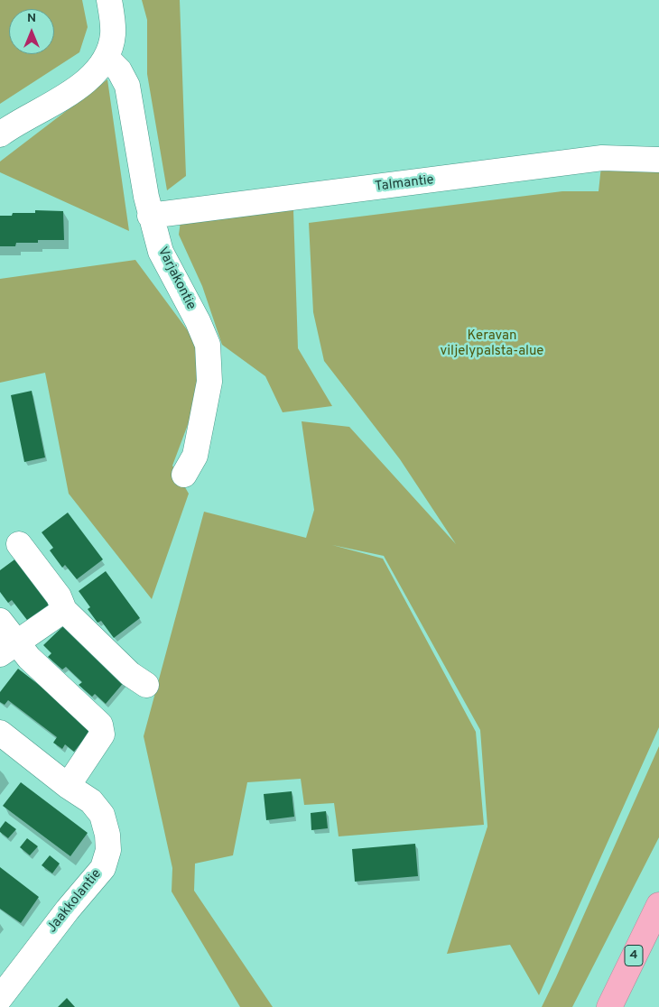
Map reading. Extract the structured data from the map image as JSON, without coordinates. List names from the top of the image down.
{
  "streets": {
    "highway": ["4"],
    "street": ["Talmantie", "Varjakontie", "Jaakkolantie"]
  },
  "crossings": [
    ["Talmantie", "Varjakontie"]
  ],
  "parks": ["Keravan viljelypalsta-alue"],
  "north": "top"
}
